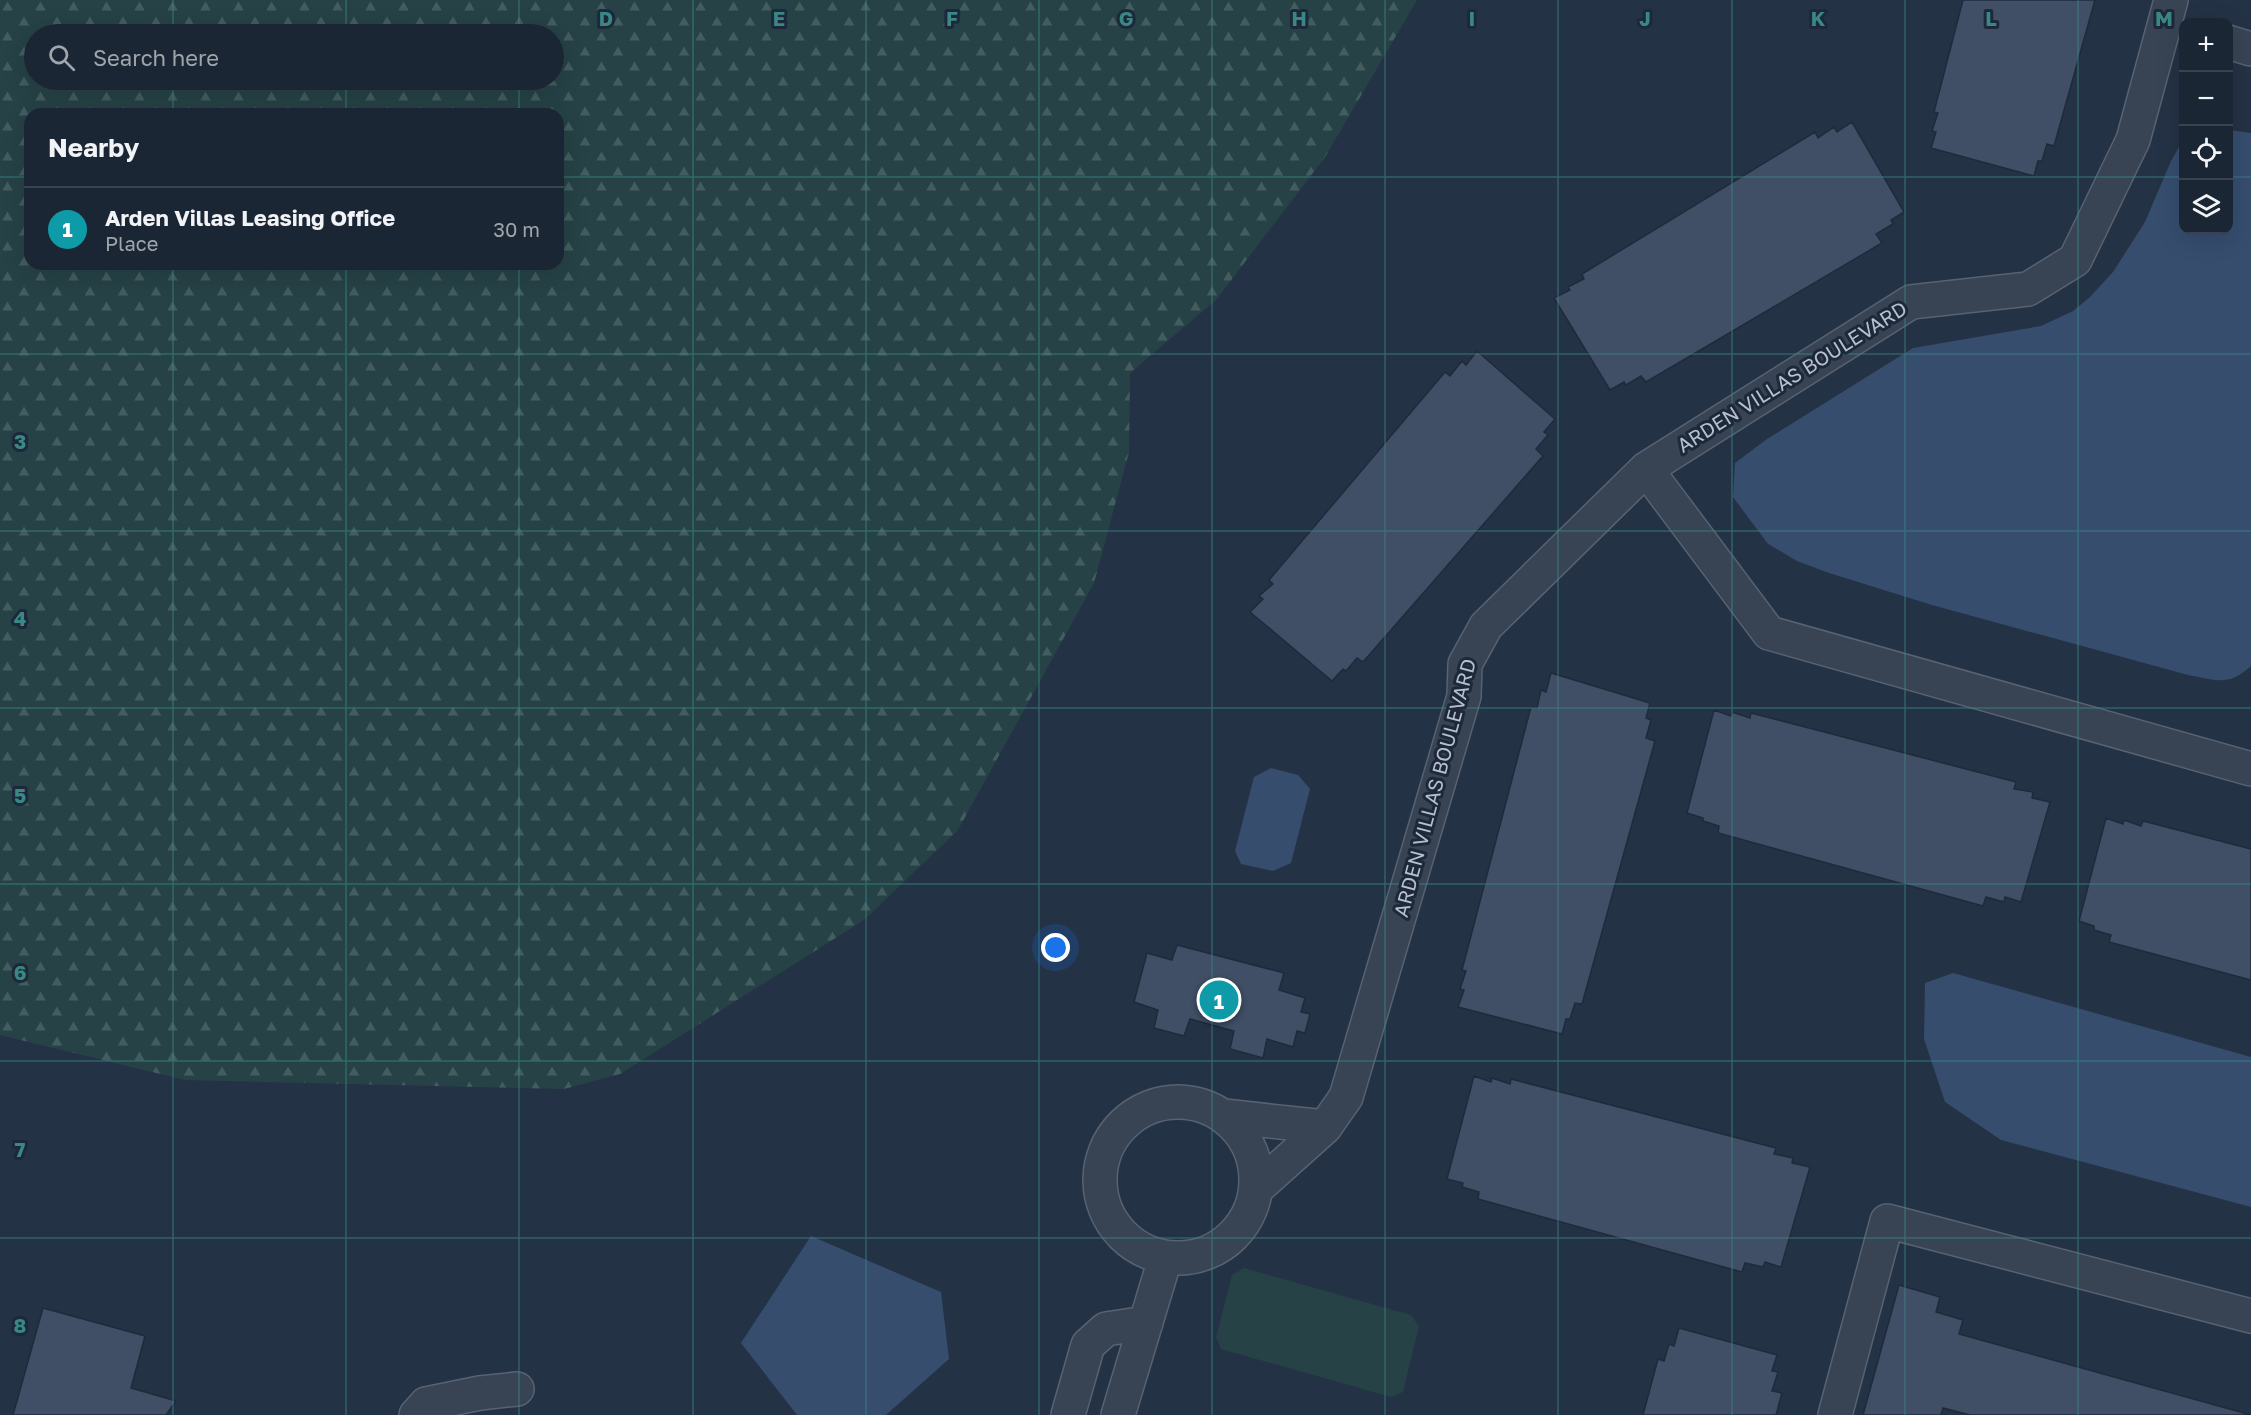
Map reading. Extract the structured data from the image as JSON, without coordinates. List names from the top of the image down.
{
  "streets": {
    "lane": ["ARDEN VILLAS BOULEVARD"]
  },
  "page": {
    "map_buttons": ["+", "−"],
    "search": "Search here",
    "heading": "Nearby",
    "list": [
      {
        "mark": "1",
        "name": "Arden Villas Leasing Office",
        "note": "Place",
        "value": "30 m"
      }
    ],
    "pins": "1"
  },
  "grid": {
    "columns": [
      "D",
      "E",
      "F",
      "G",
      "H",
      "I",
      "J",
      "K",
      "L",
      "M"
    ],
    "rows": [
      "3",
      "4",
      "5",
      "6",
      "7",
      "8"
    ]
  }
}
